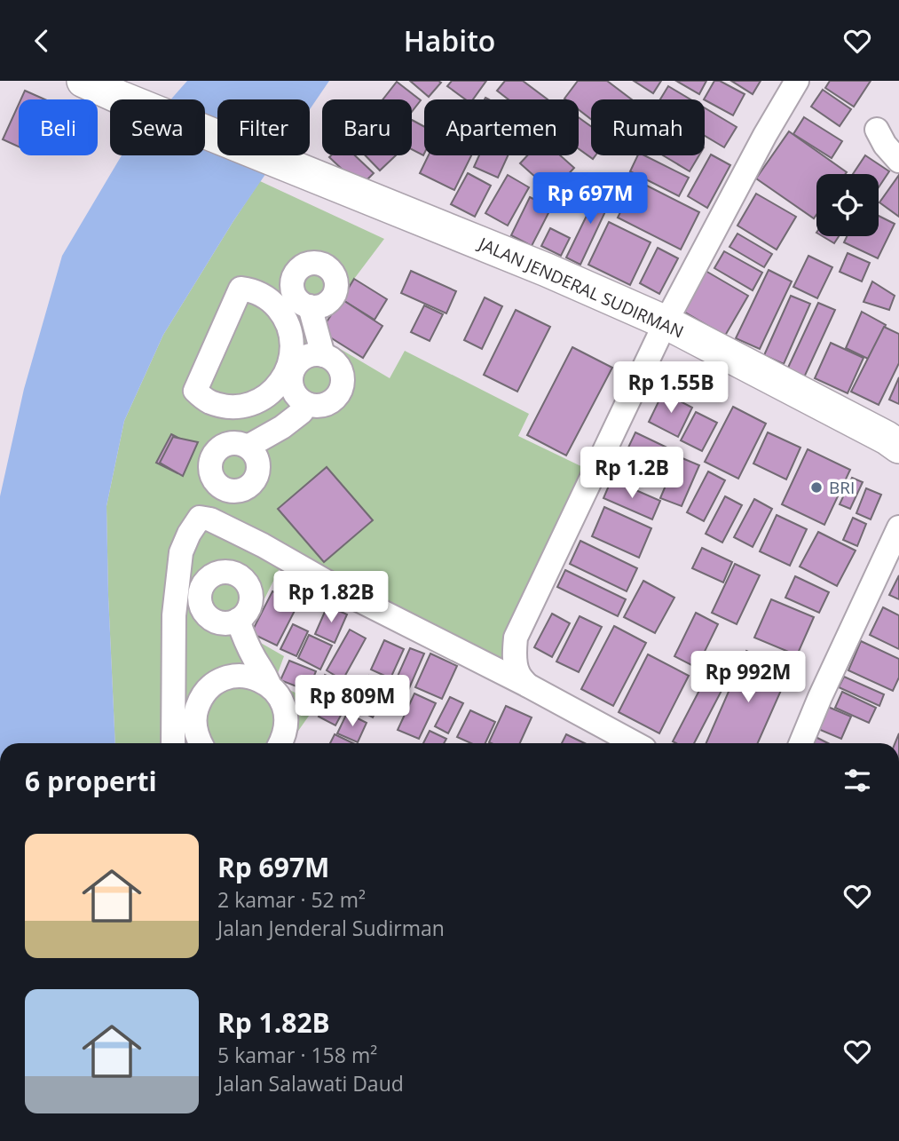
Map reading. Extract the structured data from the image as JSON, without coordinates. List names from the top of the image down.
{
  "streets": {
    "highway": ["JALAN JENDERAL SUDIRMAN"]
  },
  "places": ["BRI"],
  "page": {
    "header": "Habito",
    "chip": [
      "Beli",
      "Sewa",
      "Filter",
      "Baru",
      "Apartemen",
      "Rumah"
    ],
    "price": [
      "Rp 697M",
      "Rp 1.55B",
      "Rp 1.2B",
      "Rp 1.82B",
      "Rp 992M",
      "Rp 809M"
    ],
    "heading": "6 properti",
    "list": [
      {
        "name": "Rp 697M",
        "note": "2 kamar · 52 m² · Jalan Jenderal Sudirman"
      },
      {
        "name": "Rp 1.82B",
        "note": "5 kamar · 158 m² · Jalan Salawati Daud"
      }
    ]
  }
}
